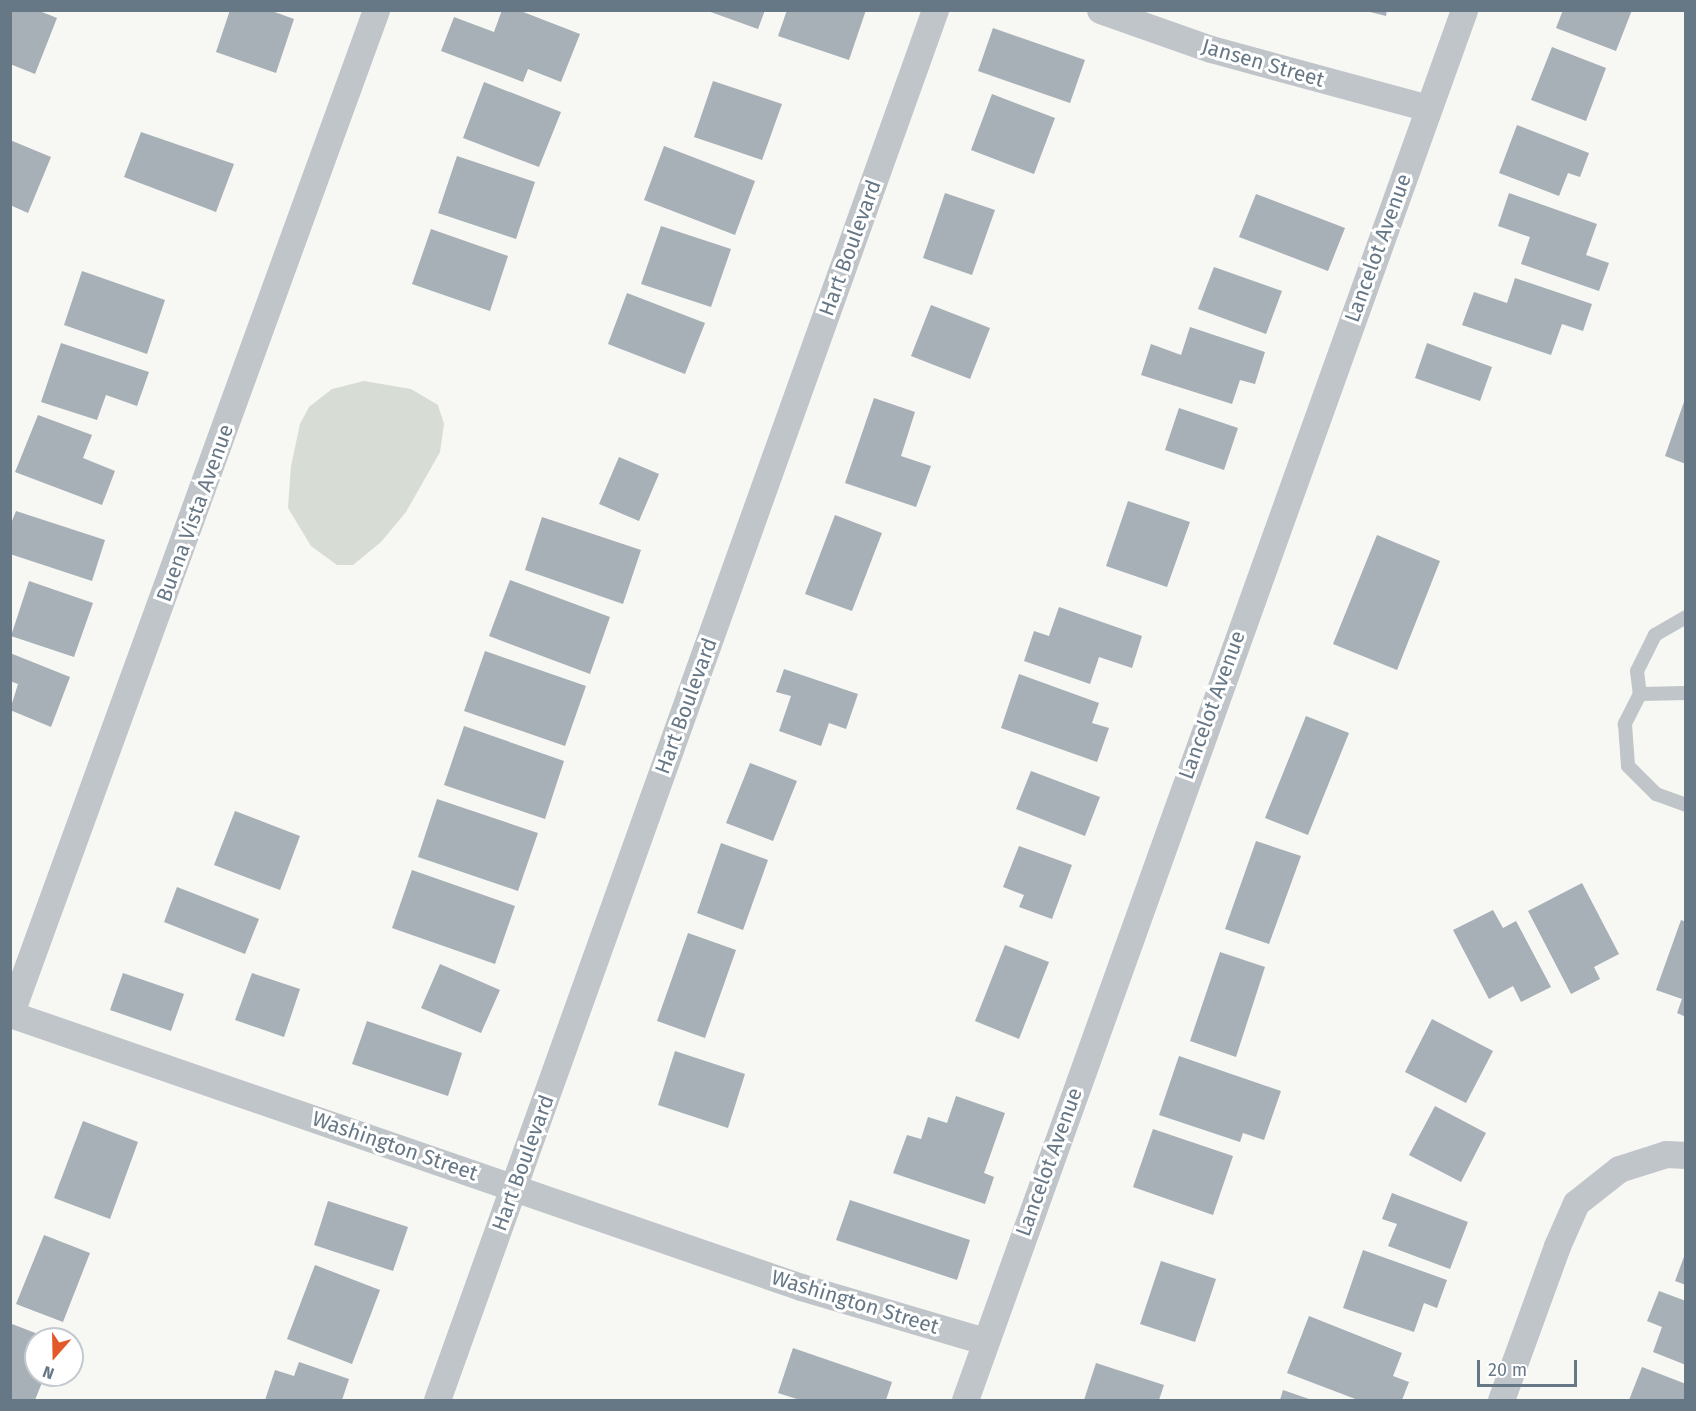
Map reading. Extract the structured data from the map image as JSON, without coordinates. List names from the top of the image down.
{
  "streets": {
    "street": [
      "Jansen Street",
      "Hart Boulevard",
      "Lancelot Avenue",
      "Buena Vista Avenue",
      "Washington Street"
    ]
  },
  "crossings": [
    ["Jansen Street", "Lancelot Avenue"],
    ["Hart Boulevard", "Washington Street"],
    ["Lancelot Avenue", "Washington Street"],
    ["Buena Vista Avenue", "Washington Street"]
  ],
  "scale_bar": "20 m",
  "north": "bottom"
}
